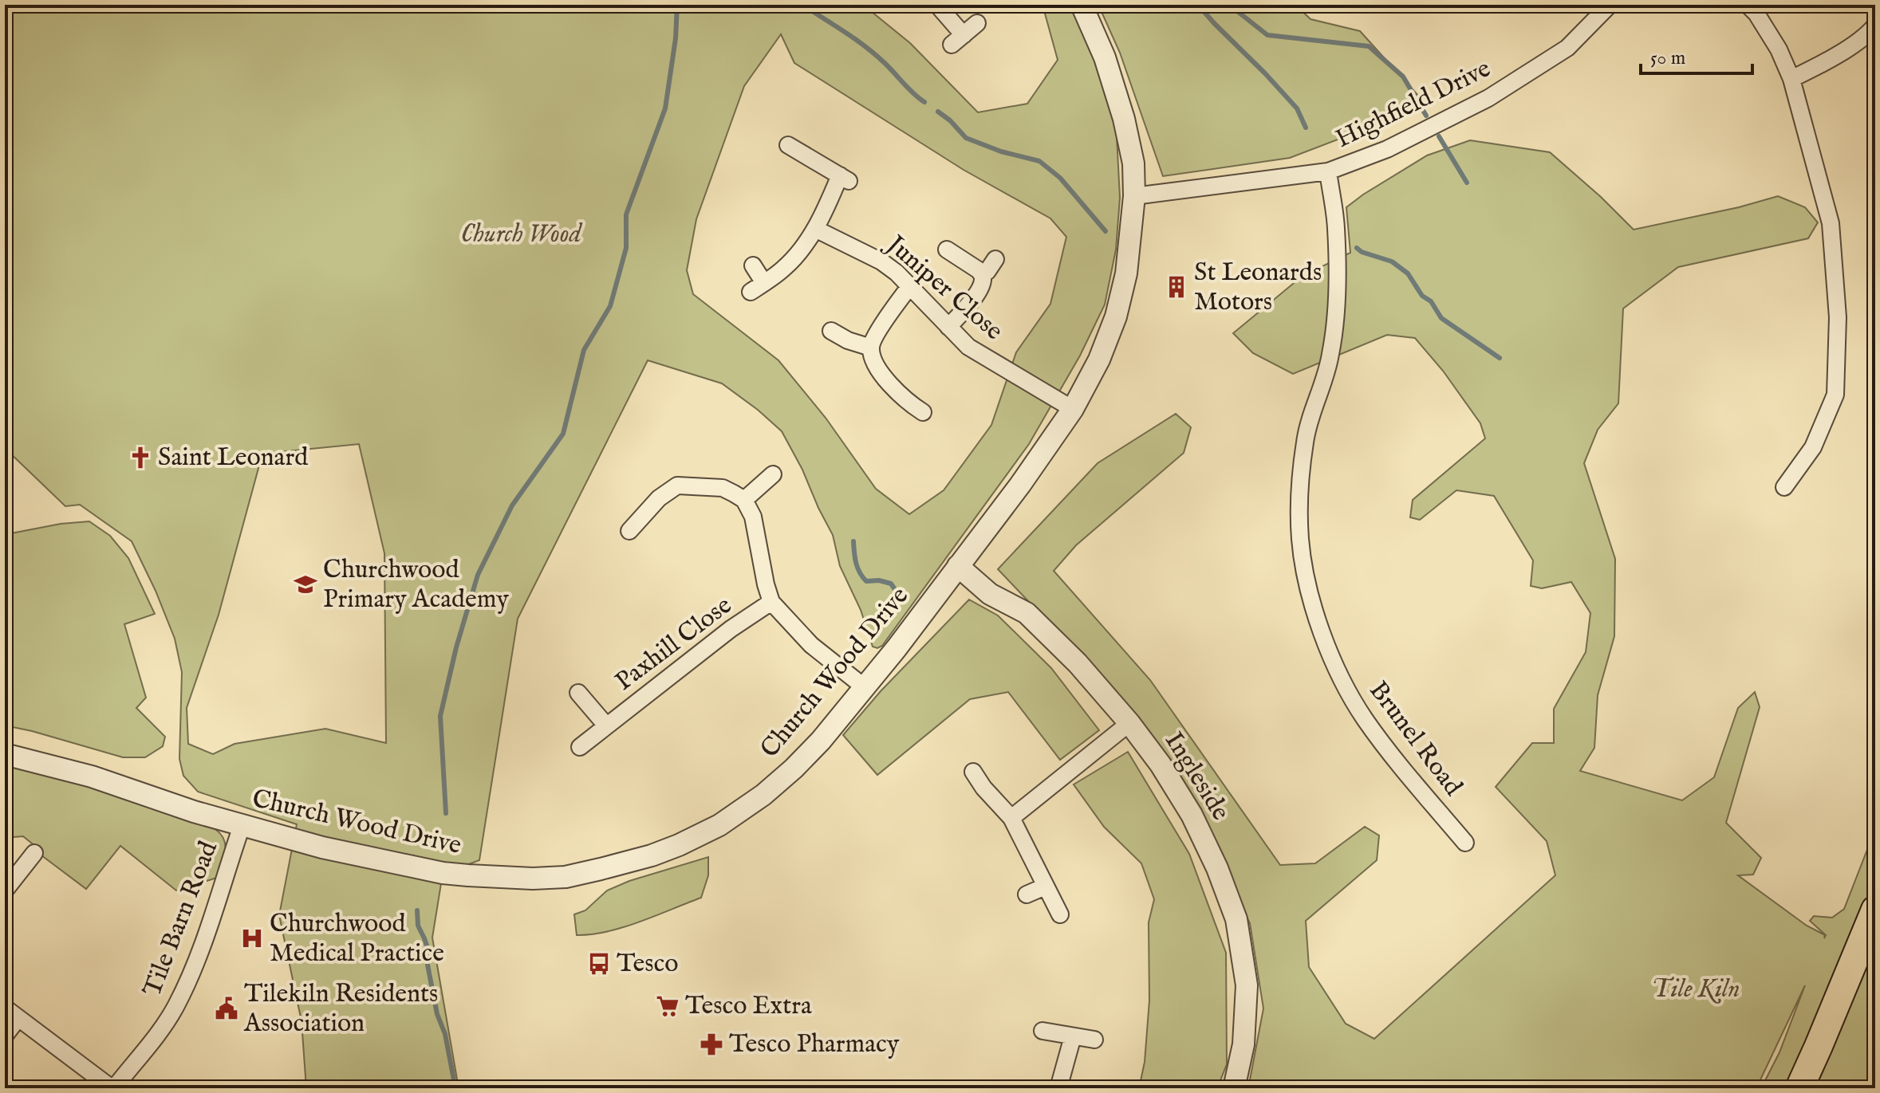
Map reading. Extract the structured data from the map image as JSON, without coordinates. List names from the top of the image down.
{
  "streets": {
    "street": [
      "Highfield Drive",
      "Juniper Close",
      "Paxhill Close",
      "Church Wood Drive",
      "Brunel Road",
      "Ingleside",
      "Tile Barn Road"
    ]
  },
  "crossings": [
    ["Highfield Drive", "Church Wood Drive"],
    ["Highfield Drive", "Brunel Road"],
    ["Juniper Close", "Church Wood Drive"],
    ["Church Wood Drive", "Ingleside"],
    ["Church Wood Drive", "Tile Barn Road"]
  ],
  "parks": ["Church Wood", "Tile Kiln"],
  "places": {
    "building": ["St Leonards Motors"],
    "church": ["Saint Leonard"],
    "school or university": ["Churchwood Primary Academy"],
    "hospital": ["Churchwood Medical Practice"],
    "bus stop": ["Tesco"],
    "supermarket": ["Tesco Extra"],
    "public building": ["Tilekiln Residents Association"],
    "pharmacy": ["Tesco Pharmacy"]
  },
  "scale_bar": "50 m"
}
